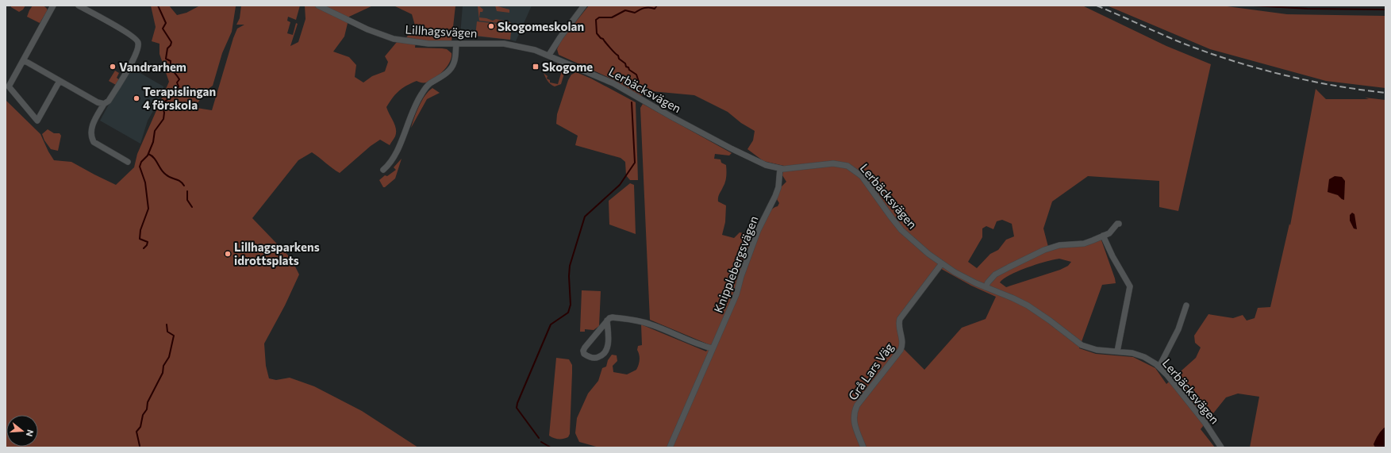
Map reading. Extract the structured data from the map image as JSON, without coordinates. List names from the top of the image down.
{
  "streets": {
    "street": [
      "Lillhagsvägen",
      "Lerbäcksvägen",
      "Knipplebergsvägen",
      "Grå Lars Väg"
    ]
  },
  "crossings": [
    ["Lillhagsvägen", "Lerbäcksvägen"],
    ["Lerbäcksvägen", "Knipplebergsvägen"],
    ["Lerbäcksvägen", "Grå Lars Väg"]
  ],
  "places": {
    "other": [
      "Skogomeskolan",
      "Vandrarhem",
      "Terapislingan 4 förskola",
      "Lillhagsparkens idrottsplats"
    ],
    "transit": ["Skogome"]
  },
  "north": "right"
}
